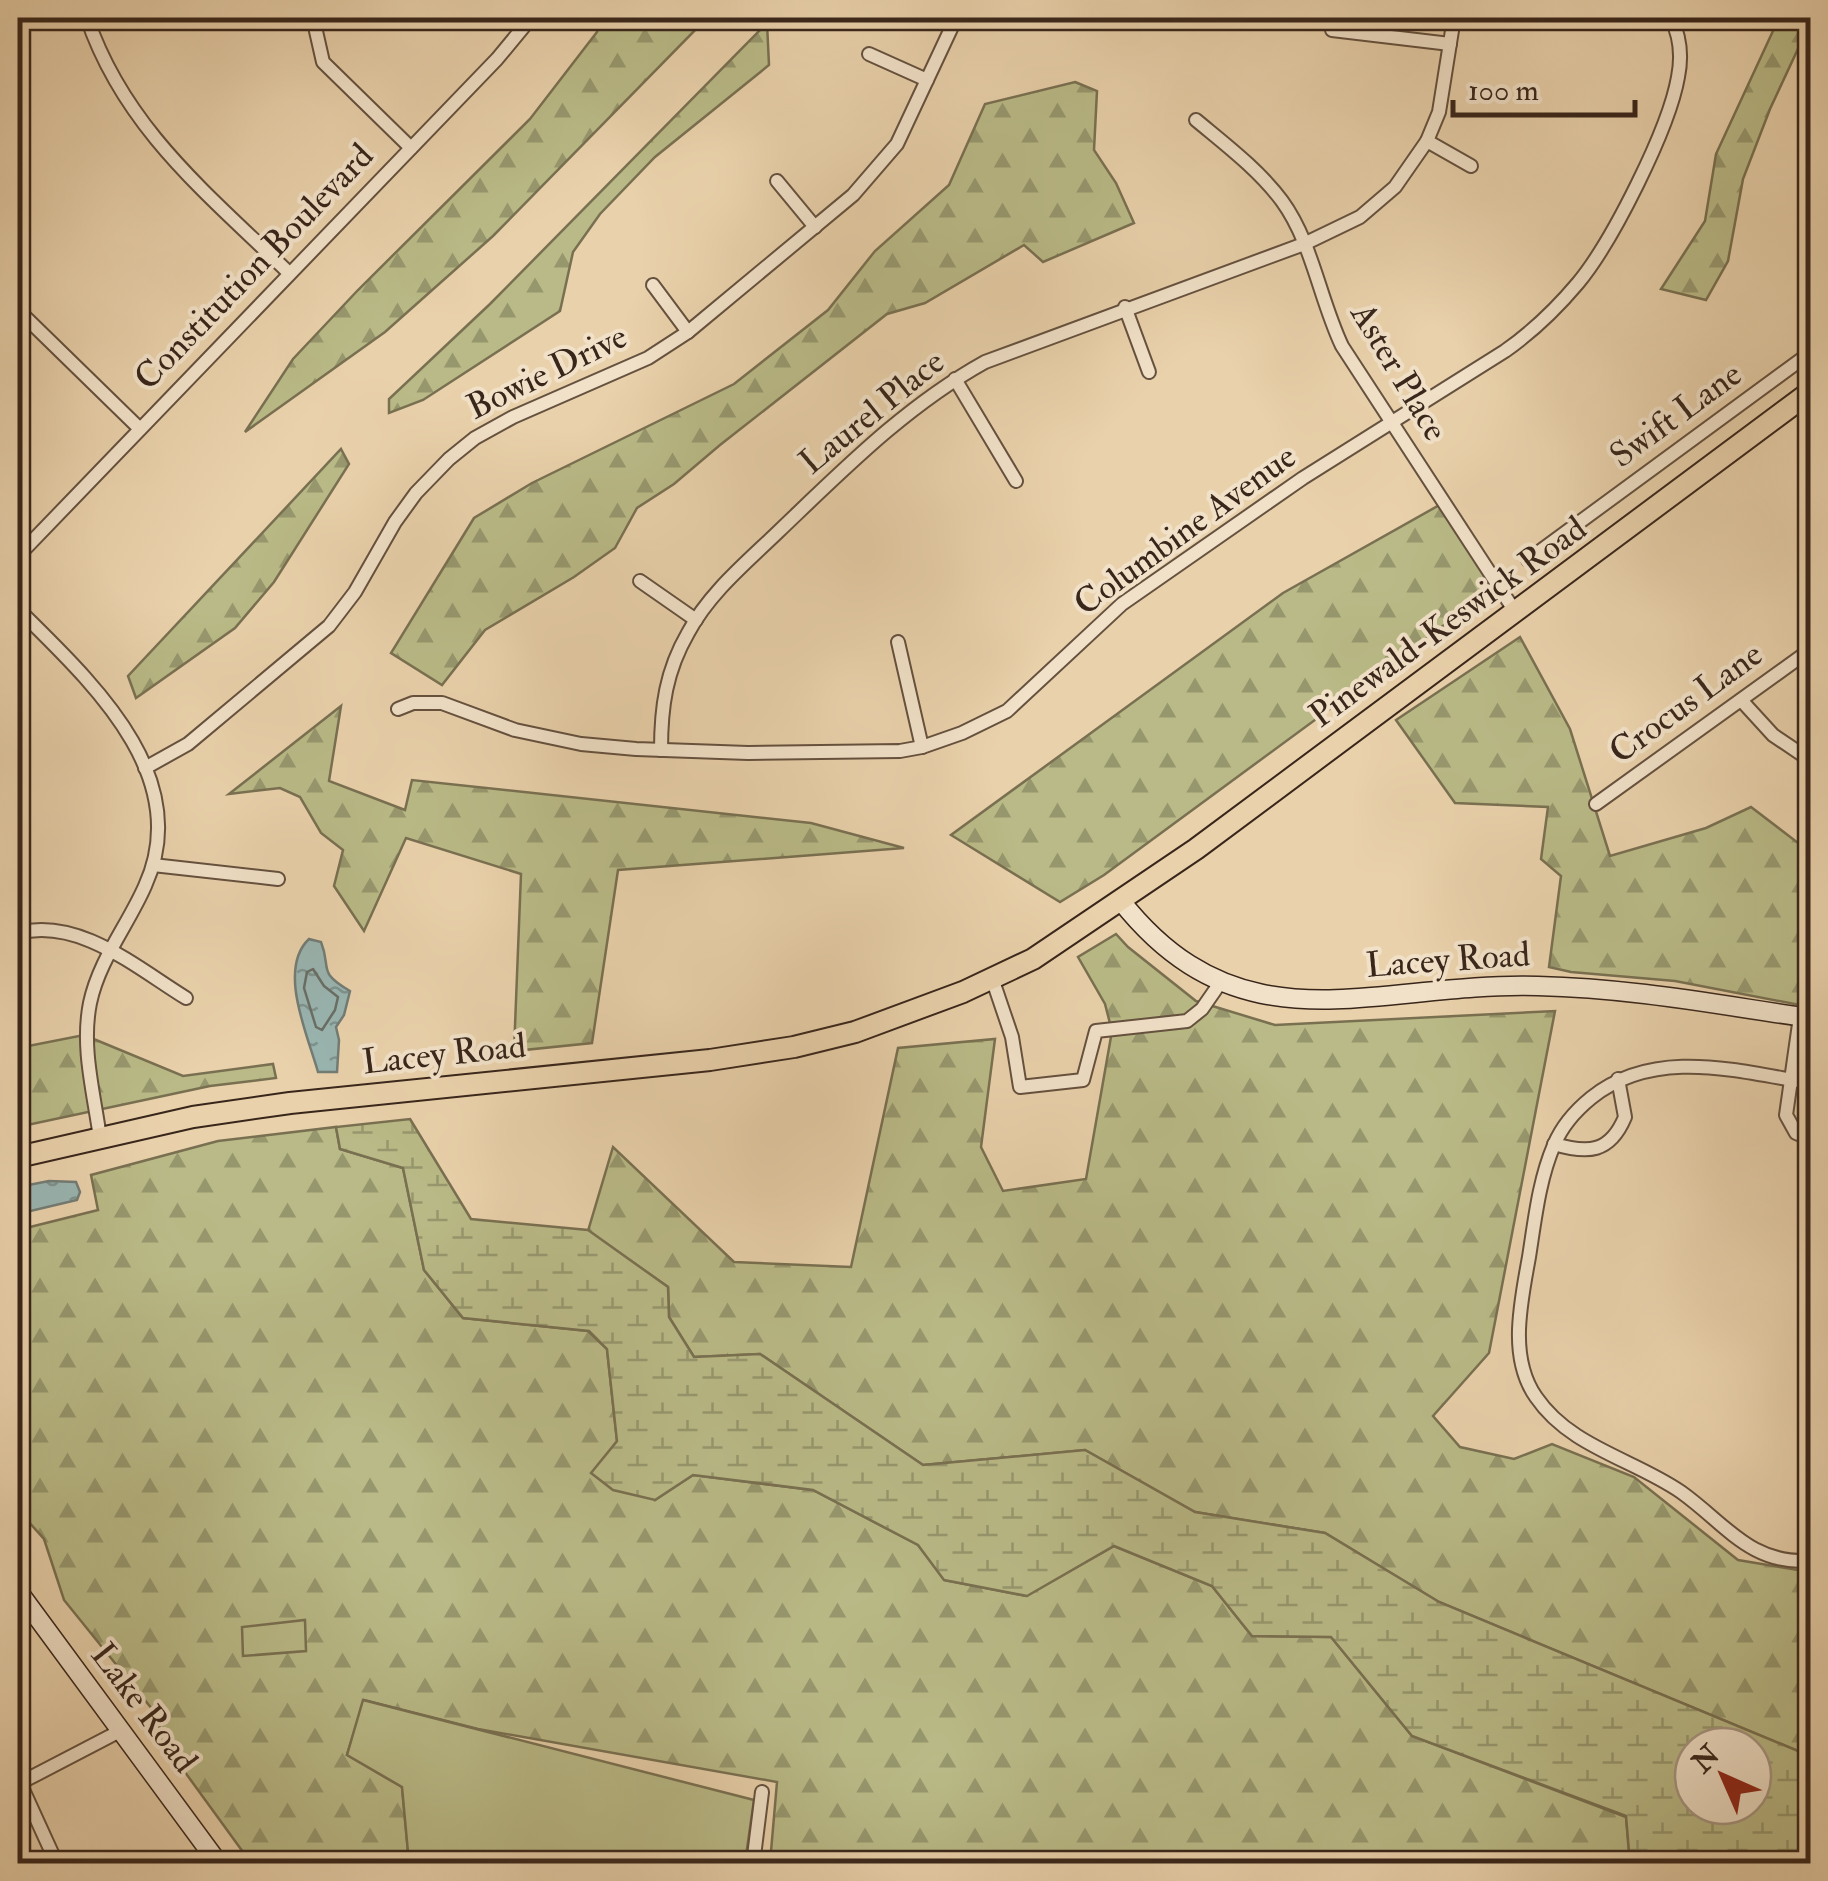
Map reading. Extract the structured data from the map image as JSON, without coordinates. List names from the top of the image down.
{
  "streets": {
    "main road": ["Pinewald-Keswick Road", "Lacey Road", "Lake Road"],
    "street": [
      "Constitution Boulevard",
      "Bowie Drive",
      "Aster Place",
      "Laurel Place",
      "Swift Lane",
      "Columbine Avenue",
      "Crocus Lane"
    ]
  },
  "crossings": [
    ["Aster Place", "Laurel Place"],
    ["Aster Place", "Columbine Avenue"],
    ["Aster Place", "Pinewald-Keswick Road"],
    ["Laurel Place", "Columbine Avenue"],
    ["Pinewald-Keswick Road", "Lacey Road"]
  ],
  "scale_bar": "100 m",
  "north": "top left"
}
